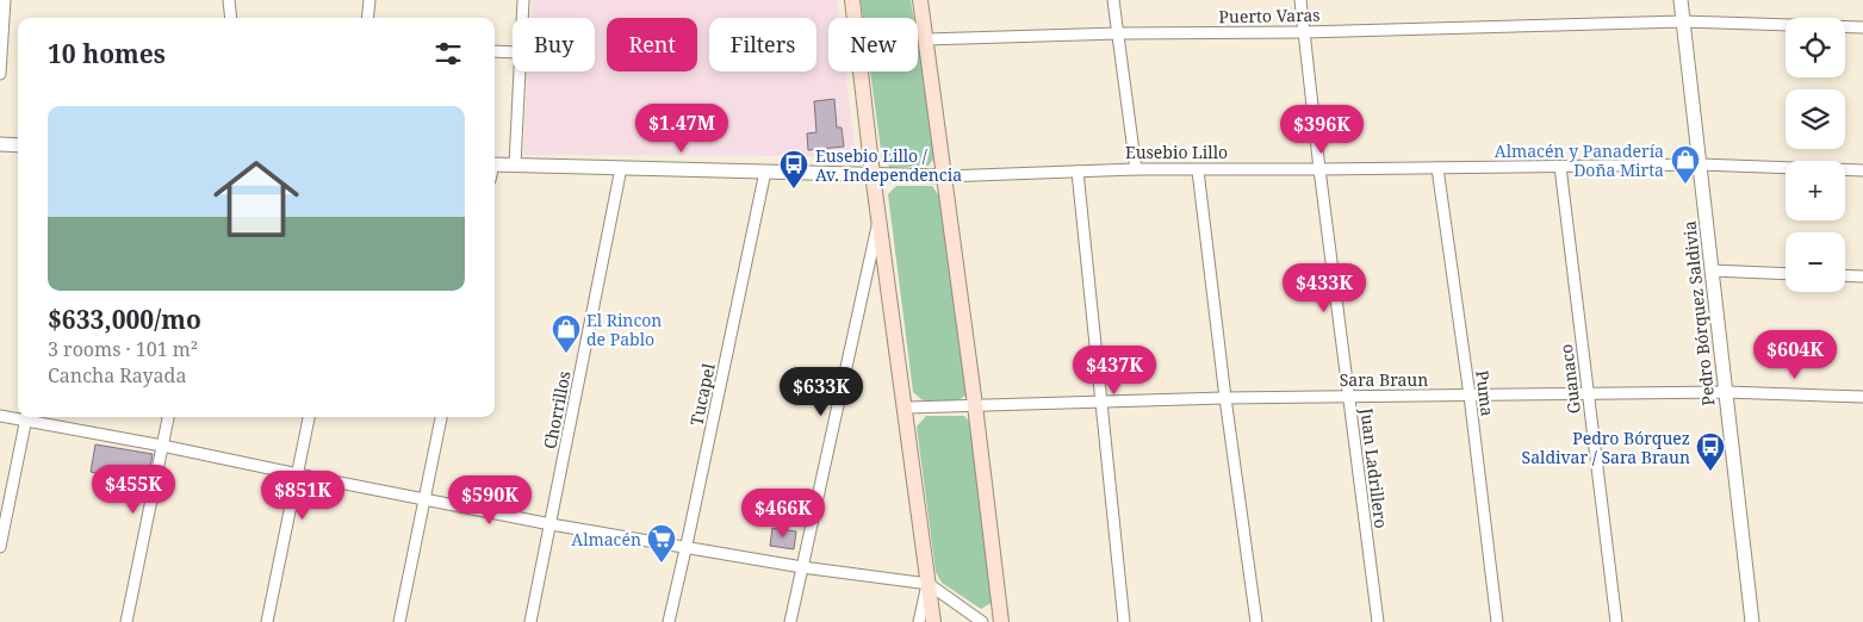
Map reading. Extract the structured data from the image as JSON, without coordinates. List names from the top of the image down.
{
  "streets": {
    "street": [
      "Puerto Varas",
      "Eusebio Lillo",
      "Pedro Bórquez Saldivia",
      "Sara Braun",
      "Guanaco",
      "Puma",
      "Tucapel",
      "Chorrillos",
      "Juan Ladrillero"
    ]
  },
  "crossings": [
    ["Puerto Varas", "Pedro Bórquez Saldivia"],
    ["Puerto Varas", "Juan Ladrillero"],
    ["Eusebio Lillo", "Pedro Bórquez Saldivia"],
    ["Eusebio Lillo", "Guanaco"],
    ["Eusebio Lillo", "Puma"],
    ["Eusebio Lillo", "Tucapel"],
    ["Eusebio Lillo", "Chorrillos"],
    ["Eusebio Lillo", "Juan Ladrillero"],
    ["Pedro Bórquez Saldivia", "Sara Braun"],
    ["Sara Braun", "Guanaco"],
    ["Sara Braun", "Puma"],
    ["Sara Braun", "Juan Ladrillero"]
  ],
  "places": {
    "shop": ["Almacén y Panadería Doña Mirta", "El Rincon de Pablo"],
    "bus stop": ["Eusebio Lillo / Av. Independencia", "Pedro Bórquez Saldivar / Sara Braun"],
    "supermarket": ["Almacén"]
  },
  "page": {
    "map_buttons": ["+", "−"],
    "chip": [
      "Buy",
      "Rent",
      "Filters",
      "New"
    ],
    "heading": "10 homes",
    "list": [
      {
        "name": "$633,000/mo",
        "note": "3 rooms · 101 m² · Cancha Rayada"
      }
    ],
    "price": [
      "$1.47M",
      "$396K",
      "$433K",
      "$604K",
      "$437K",
      "$633K",
      "$455K",
      "$851K",
      "$590K",
      "$466K"
    ]
  }
}
